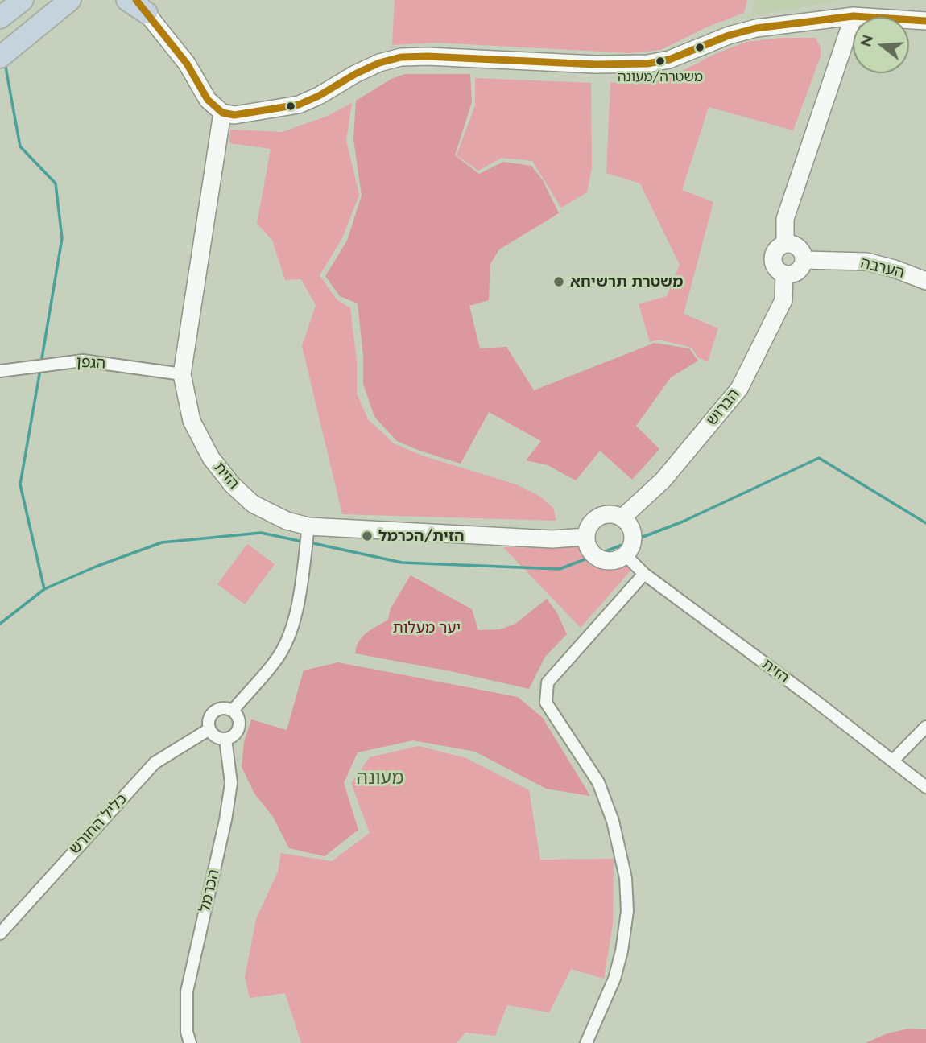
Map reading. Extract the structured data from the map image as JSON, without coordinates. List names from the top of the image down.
{
  "streets": {
    "main road": ["הערבה", "הברוש", "הזית"],
    "street": ["הגפן", "כליל החורש", "הכרמל"]
  },
  "crossings": [
    ["הערבה", "הברוש"],
    ["הגפן", "הזית"],
    ["הברוש", "הזית"],
    ["כליל החורש", "הכרמל"]
  ],
  "districts": ["מעונה"],
  "parks": ["יער מעלות"],
  "places": ["משטרה/מעונה", "משטרת תרשיחא", "הזית/הכרמל"],
  "north": "left"
}
